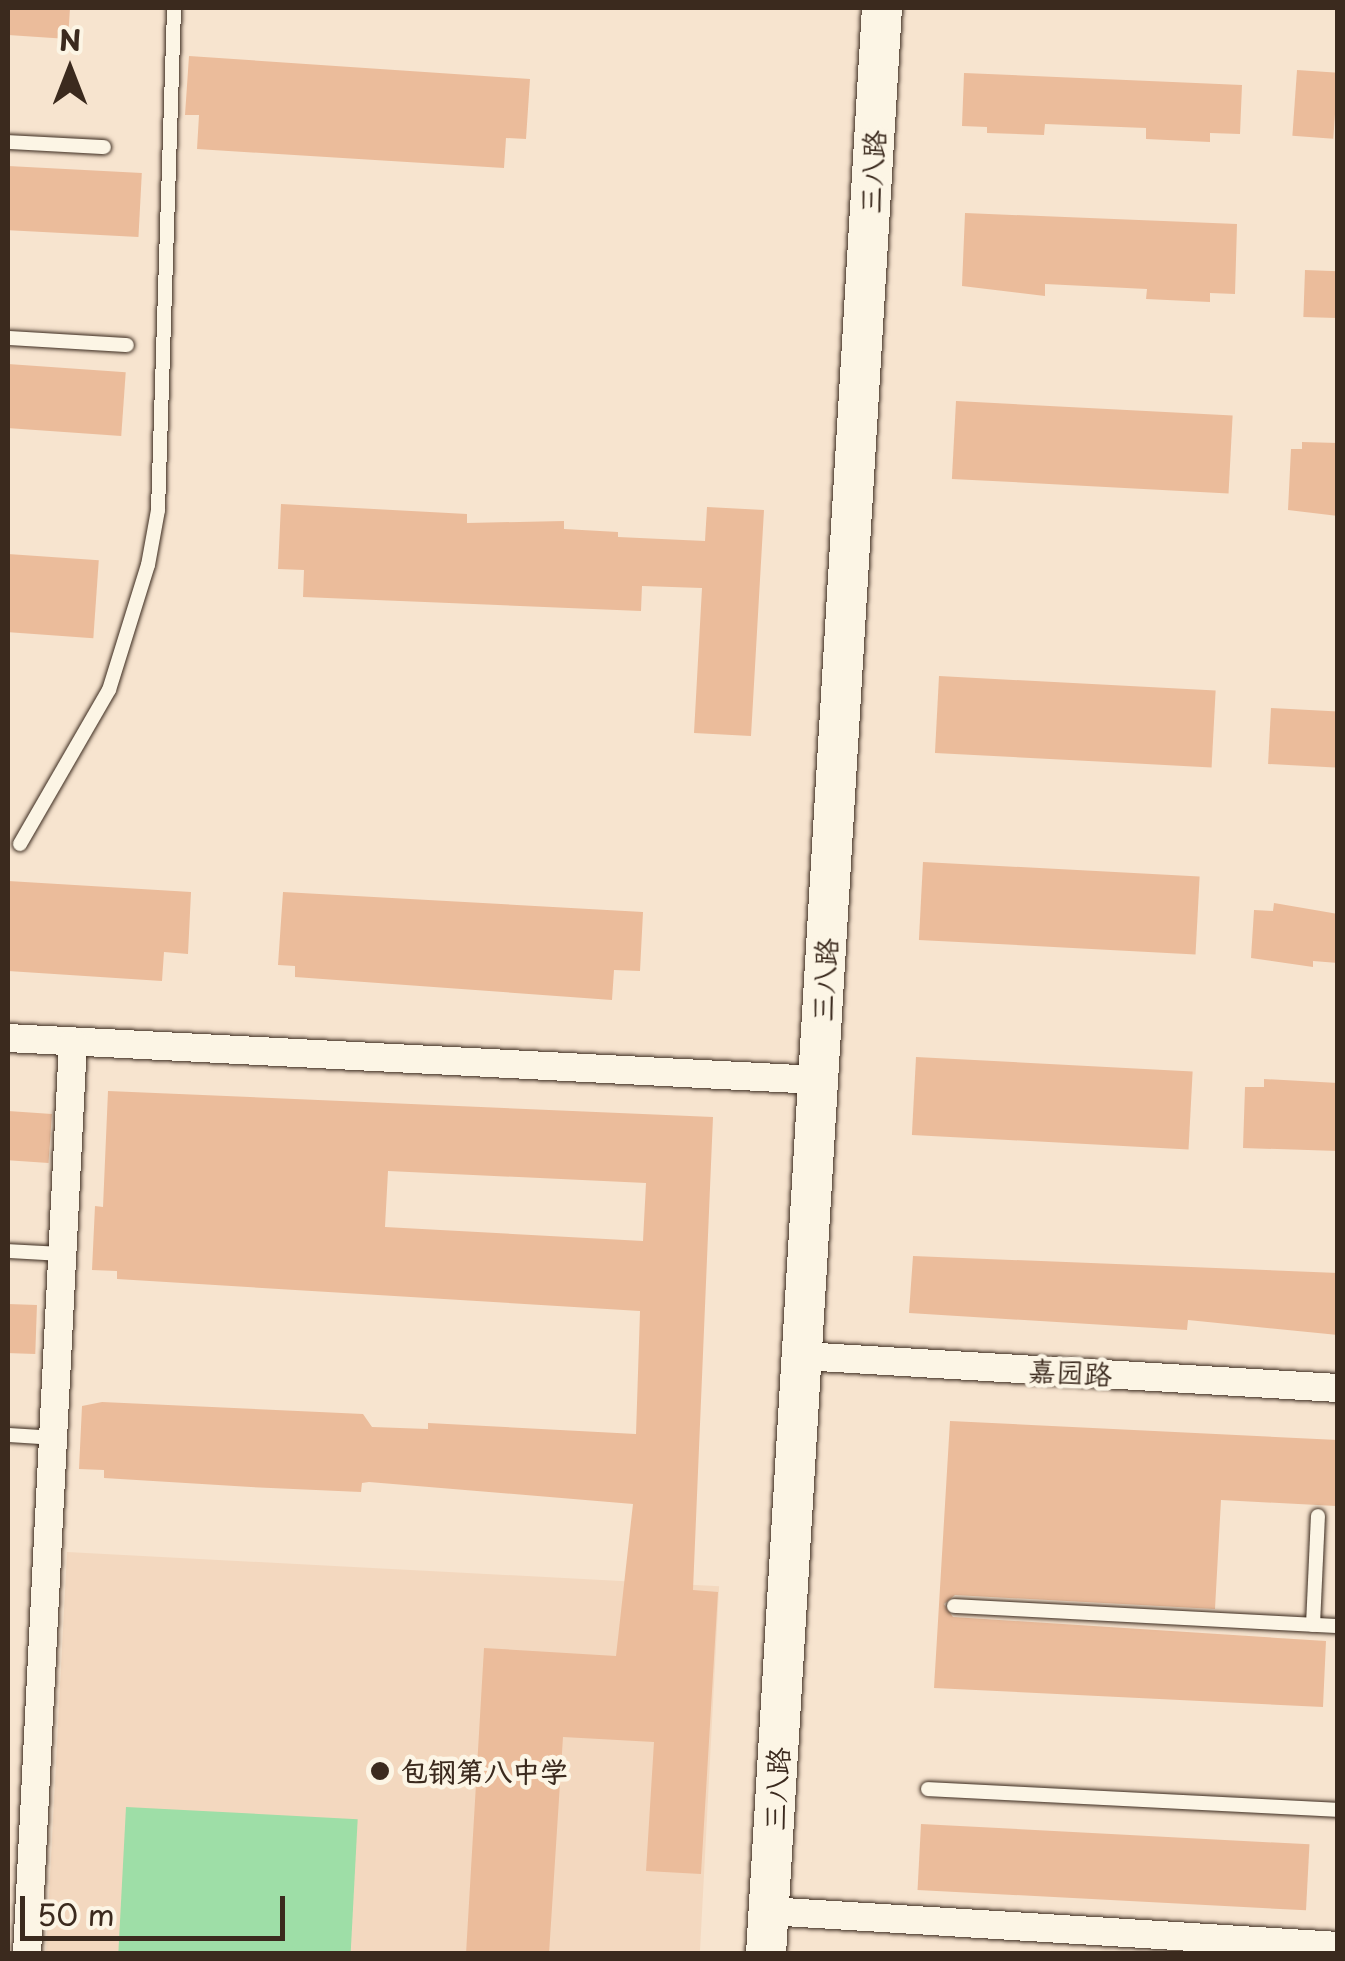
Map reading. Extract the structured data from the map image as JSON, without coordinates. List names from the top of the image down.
{
  "streets": {
    "main road": ["三八路"],
    "street": ["嘉园路"]
  },
  "crossings": [
    ["三八路", "嘉园路"]
  ],
  "places": ["包钢第八中学"],
  "scale_bar": "50 m",
  "north": "top"
}
